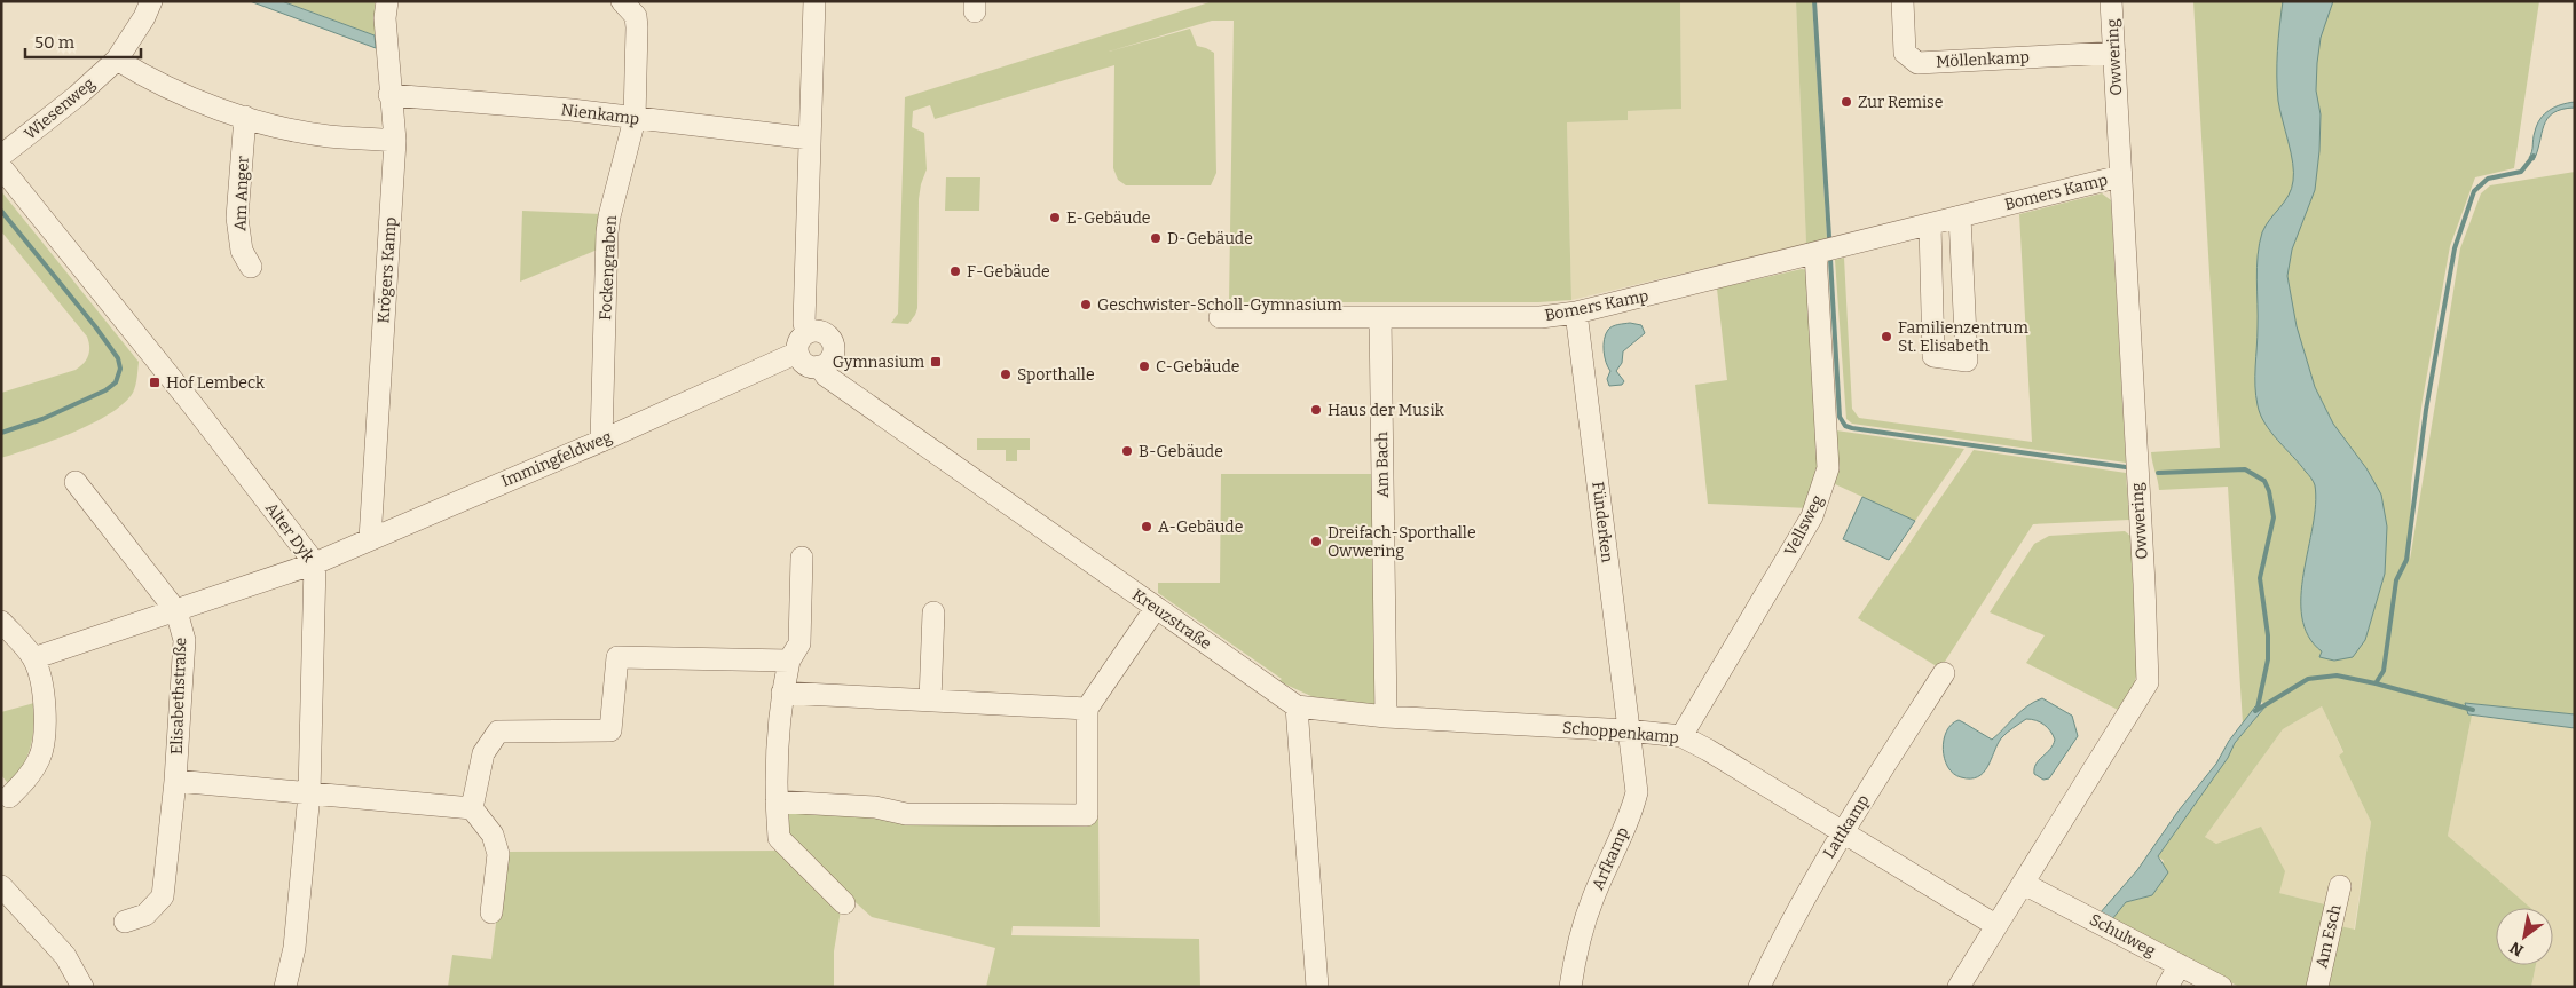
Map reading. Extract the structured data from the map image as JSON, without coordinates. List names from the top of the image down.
{
  "streets": {
    "street": [
      "Owwering",
      "Möllenkamp",
      "Wiesenweg",
      "Nienkamp",
      "Bomers Kamp",
      "Am Anger",
      "Fockengraben",
      "Krögers Kamp",
      "Immingfeldweg",
      "Am Bach",
      "Fünderken",
      "Vellsweg",
      "Alter Dyk",
      "Kreuzstraße",
      "Elisabethstraße",
      "Schoppenkamp",
      "Lattkamp",
      "Arfkamp",
      "Schulweg",
      "Am Esch"
    ]
  },
  "crossings": [
    ["Owwering", "Möllenkamp"],
    ["Owwering", "Bomers Kamp"],
    ["Owwering", "Schoppenkamp"],
    ["Owwering", "Schulweg"],
    ["Nienkamp", "Fockengraben"],
    ["Nienkamp", "Krögers Kamp"],
    ["Bomers Kamp", "Am Bach"],
    ["Bomers Kamp", "Fünderken"],
    ["Bomers Kamp", "Vellsweg"],
    ["Fockengraben", "Immingfeldweg"],
    ["Krögers Kamp", "Immingfeldweg"],
    ["Immingfeldweg", "Alter Dyk"],
    ["Immingfeldweg", "Kreuzstraße"],
    ["Immingfeldweg", "Elisabethstraße"],
    ["Am Bach", "Schoppenkamp"],
    ["Fünderken", "Schoppenkamp"],
    ["Fünderken", "Arfkamp"],
    ["Vellsweg", "Schoppenkamp"],
    ["Alter Dyk", "Elisabethstraße"],
    ["Kreuzstraße", "Schoppenkamp"],
    ["Schoppenkamp", "Lattkamp"],
    ["Schoppenkamp", "Arfkamp"]
  ],
  "places": {
    "other": [
      "Zur Remise",
      "E-Gebäude",
      "D-Gebäude",
      "F-Gebäude",
      "Geschwister-Scholl-Gymnasium",
      "Familienzentrum St. Elisabeth",
      "C-Gebäude",
      "Sporthalle",
      "Haus der Musik",
      "B-Gebäude",
      "A-Gebäude",
      "Dreifach-Sporthalle Owwering"
    ],
    "transit": ["Gymnasium", "Hof Lembeck"]
  },
  "scale_bar": "50 m",
  "north": "bottom left"
}
